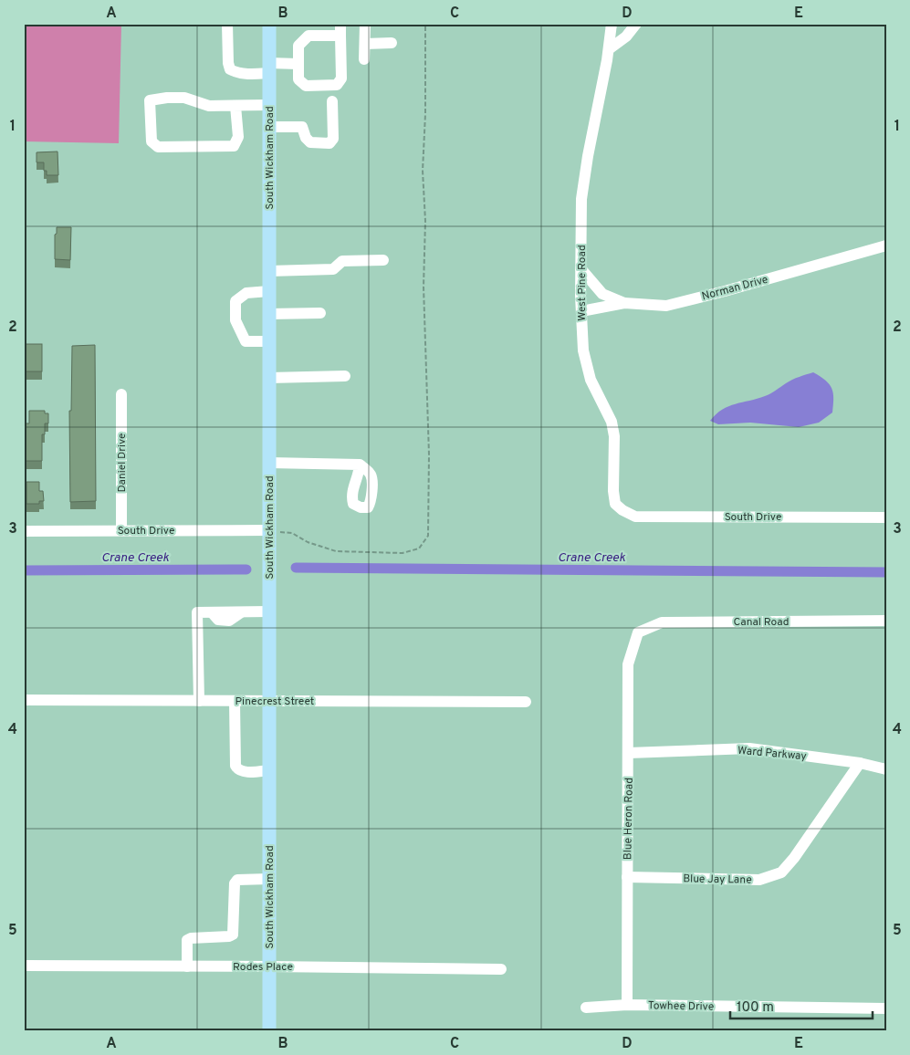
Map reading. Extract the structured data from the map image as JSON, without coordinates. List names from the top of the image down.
{
  "streets": {
    "main road": ["South Wickham Road"],
    "street": [
      "West Pine Road",
      "Norman Drive",
      "Daniel Drive",
      "South Drive",
      "Canal Road",
      "Pinecrest Street",
      "Ward Parkway",
      "Blue Heron Road",
      "Blue Jay Lane",
      "Rodes Place",
      "Towhee Drive"
    ]
  },
  "crossings": [
    ["South Wickham Road", "South Drive"],
    ["South Wickham Road", "Pinecrest Street"],
    ["South Wickham Road", "Rodes Place"],
    ["West Pine Road", "Norman Drive"],
    ["West Pine Road", "South Drive"],
    ["Daniel Drive", "South Drive"],
    ["Canal Road", "Blue Heron Road"],
    ["Ward Parkway", "Blue Heron Road"],
    ["Ward Parkway", "Blue Jay Lane"],
    ["Blue Heron Road", "Blue Jay Lane"],
    ["Blue Heron Road", "Towhee Drive"]
  ],
  "water": ["Crane Creek"],
  "scale_bar": "100 m",
  "grid": {
    "columns": [
      "A",
      "B",
      "C",
      "D",
      "E"
    ],
    "rows": [
      "1",
      "2",
      "3",
      "4",
      "5"
    ]
  }
}
